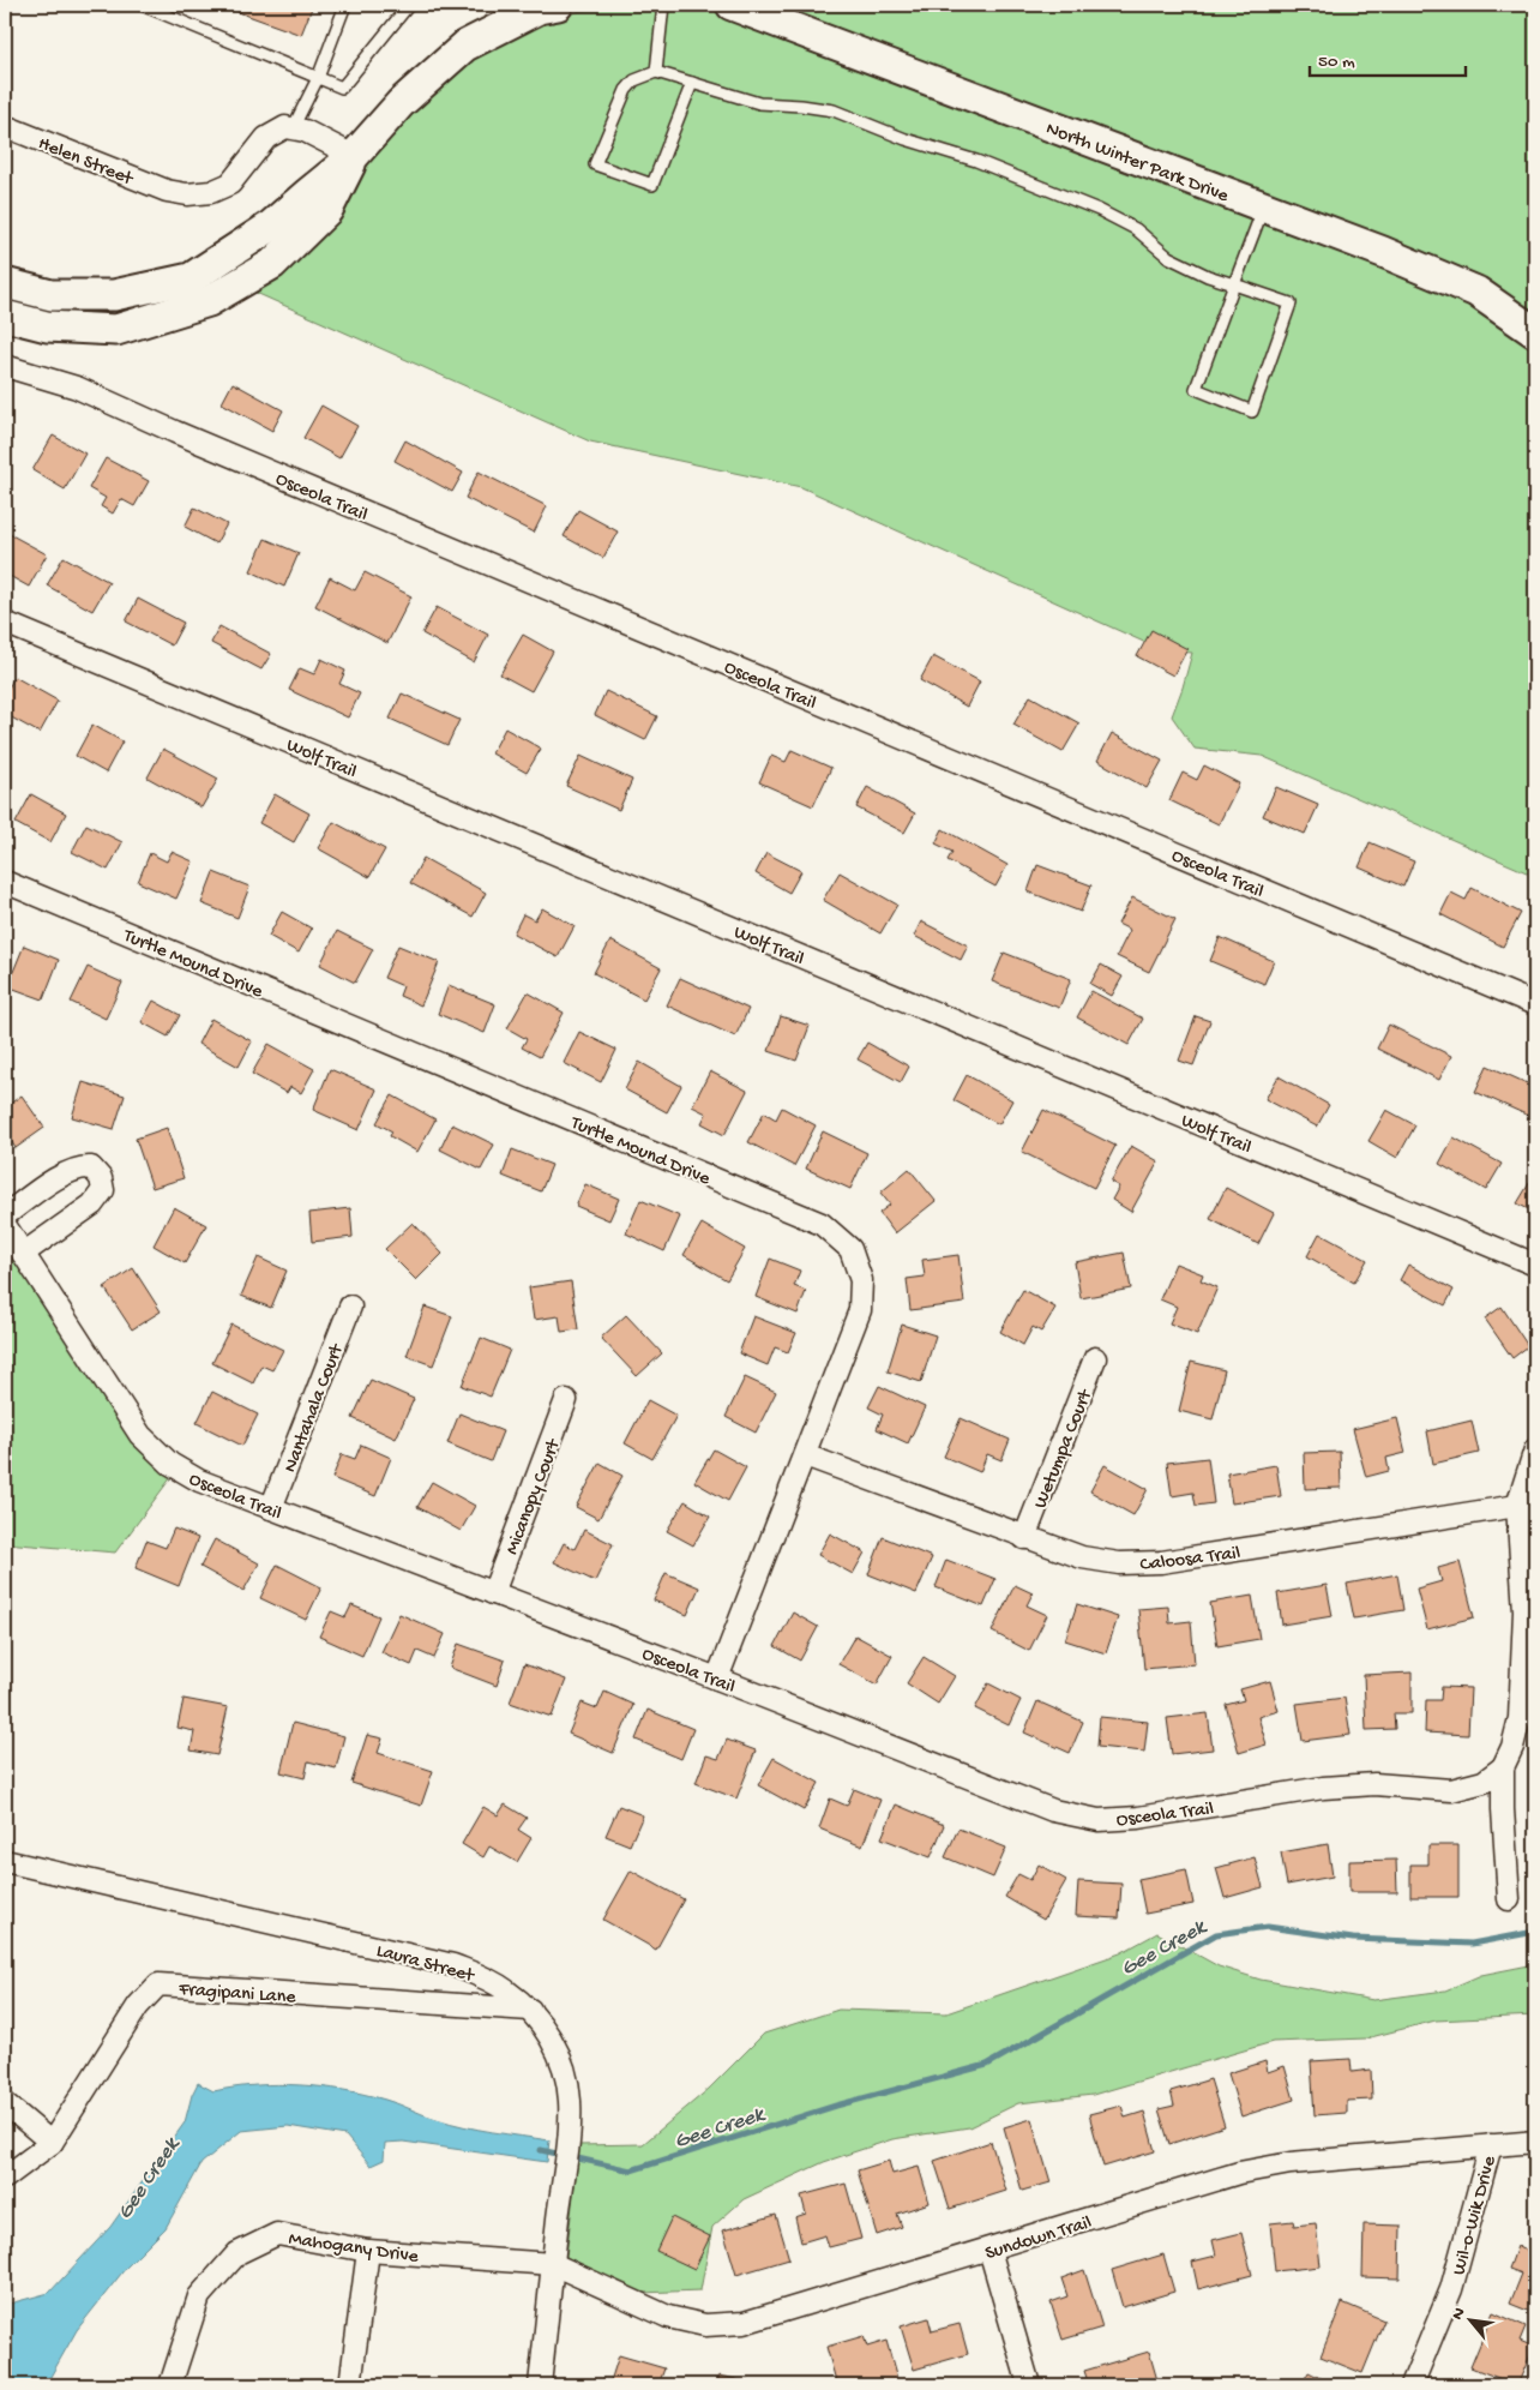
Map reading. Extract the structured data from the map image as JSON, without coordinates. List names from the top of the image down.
{
  "streets": {
    "street": [
      "Helen Street",
      "North Winter Park Drive",
      "Osceola Trail",
      "Wolf Trail",
      "Turtle Mound Drive",
      "Nantahala Court",
      "Wetumpa Court",
      "Micanopy Court",
      "Caloosa Trail",
      "Laura Street",
      "Fragipani Lane",
      "Wil-o-Wik Drive",
      "Sundown Trail",
      "Mahogany Drive"
    ]
  },
  "crossings": [
    ["Osceola Trail", "Turtle Mound Drive"],
    ["Osceola Trail", "Nantahala Court"],
    ["Osceola Trail", "Micanopy Court"],
    ["Turtle Mound Drive", "Caloosa Trail"],
    ["Wetumpa Court", "Caloosa Trail"],
    ["Laura Street", "Fragipani Lane"],
    ["Laura Street", "Sundown Trail"],
    ["Laura Street", "Mahogany Drive"],
    ["Wil-o-Wik Drive", "Sundown Trail"],
    ["Sundown Trail", "Mahogany Drive"]
  ],
  "water": ["Gee Creek"],
  "scale_bar": "50 m",
  "north": "top left"
}
